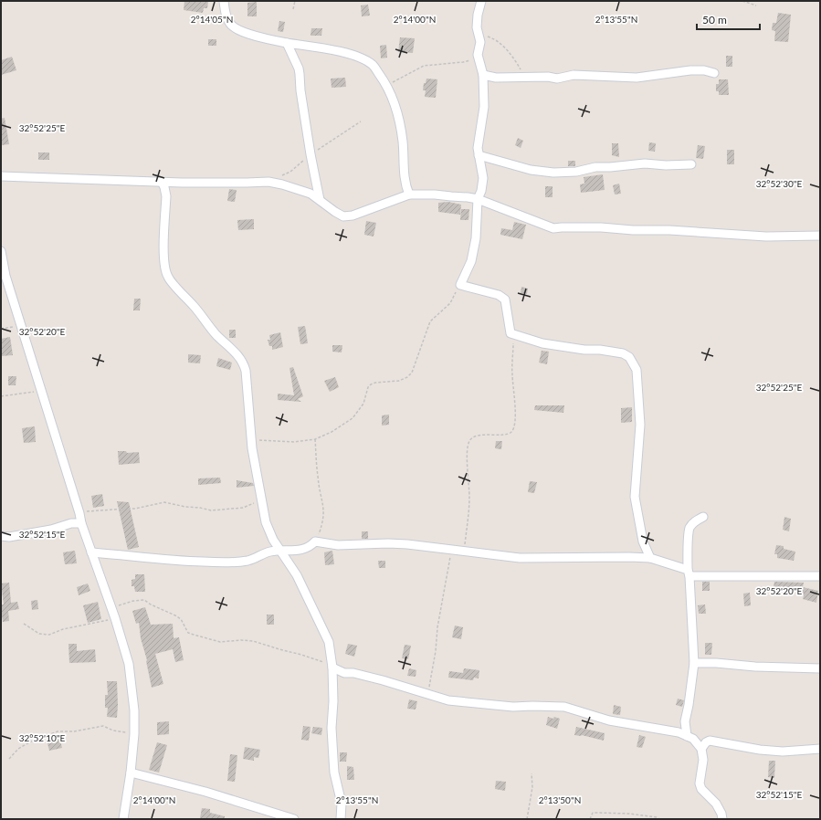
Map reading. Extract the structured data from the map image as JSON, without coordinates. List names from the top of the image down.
{
  "scale_bar": "50 m",
  "coordinates": [
    "2°14'05\"N",
    "2°14'00\"N",
    "2°13'55\"N",
    "32°52'25\"E",
    "32°52'30\"E",
    "32°52'20\"E",
    "32°52'15\"E",
    "32°52'10\"E",
    "2°13'50\"N"
  ]
}
